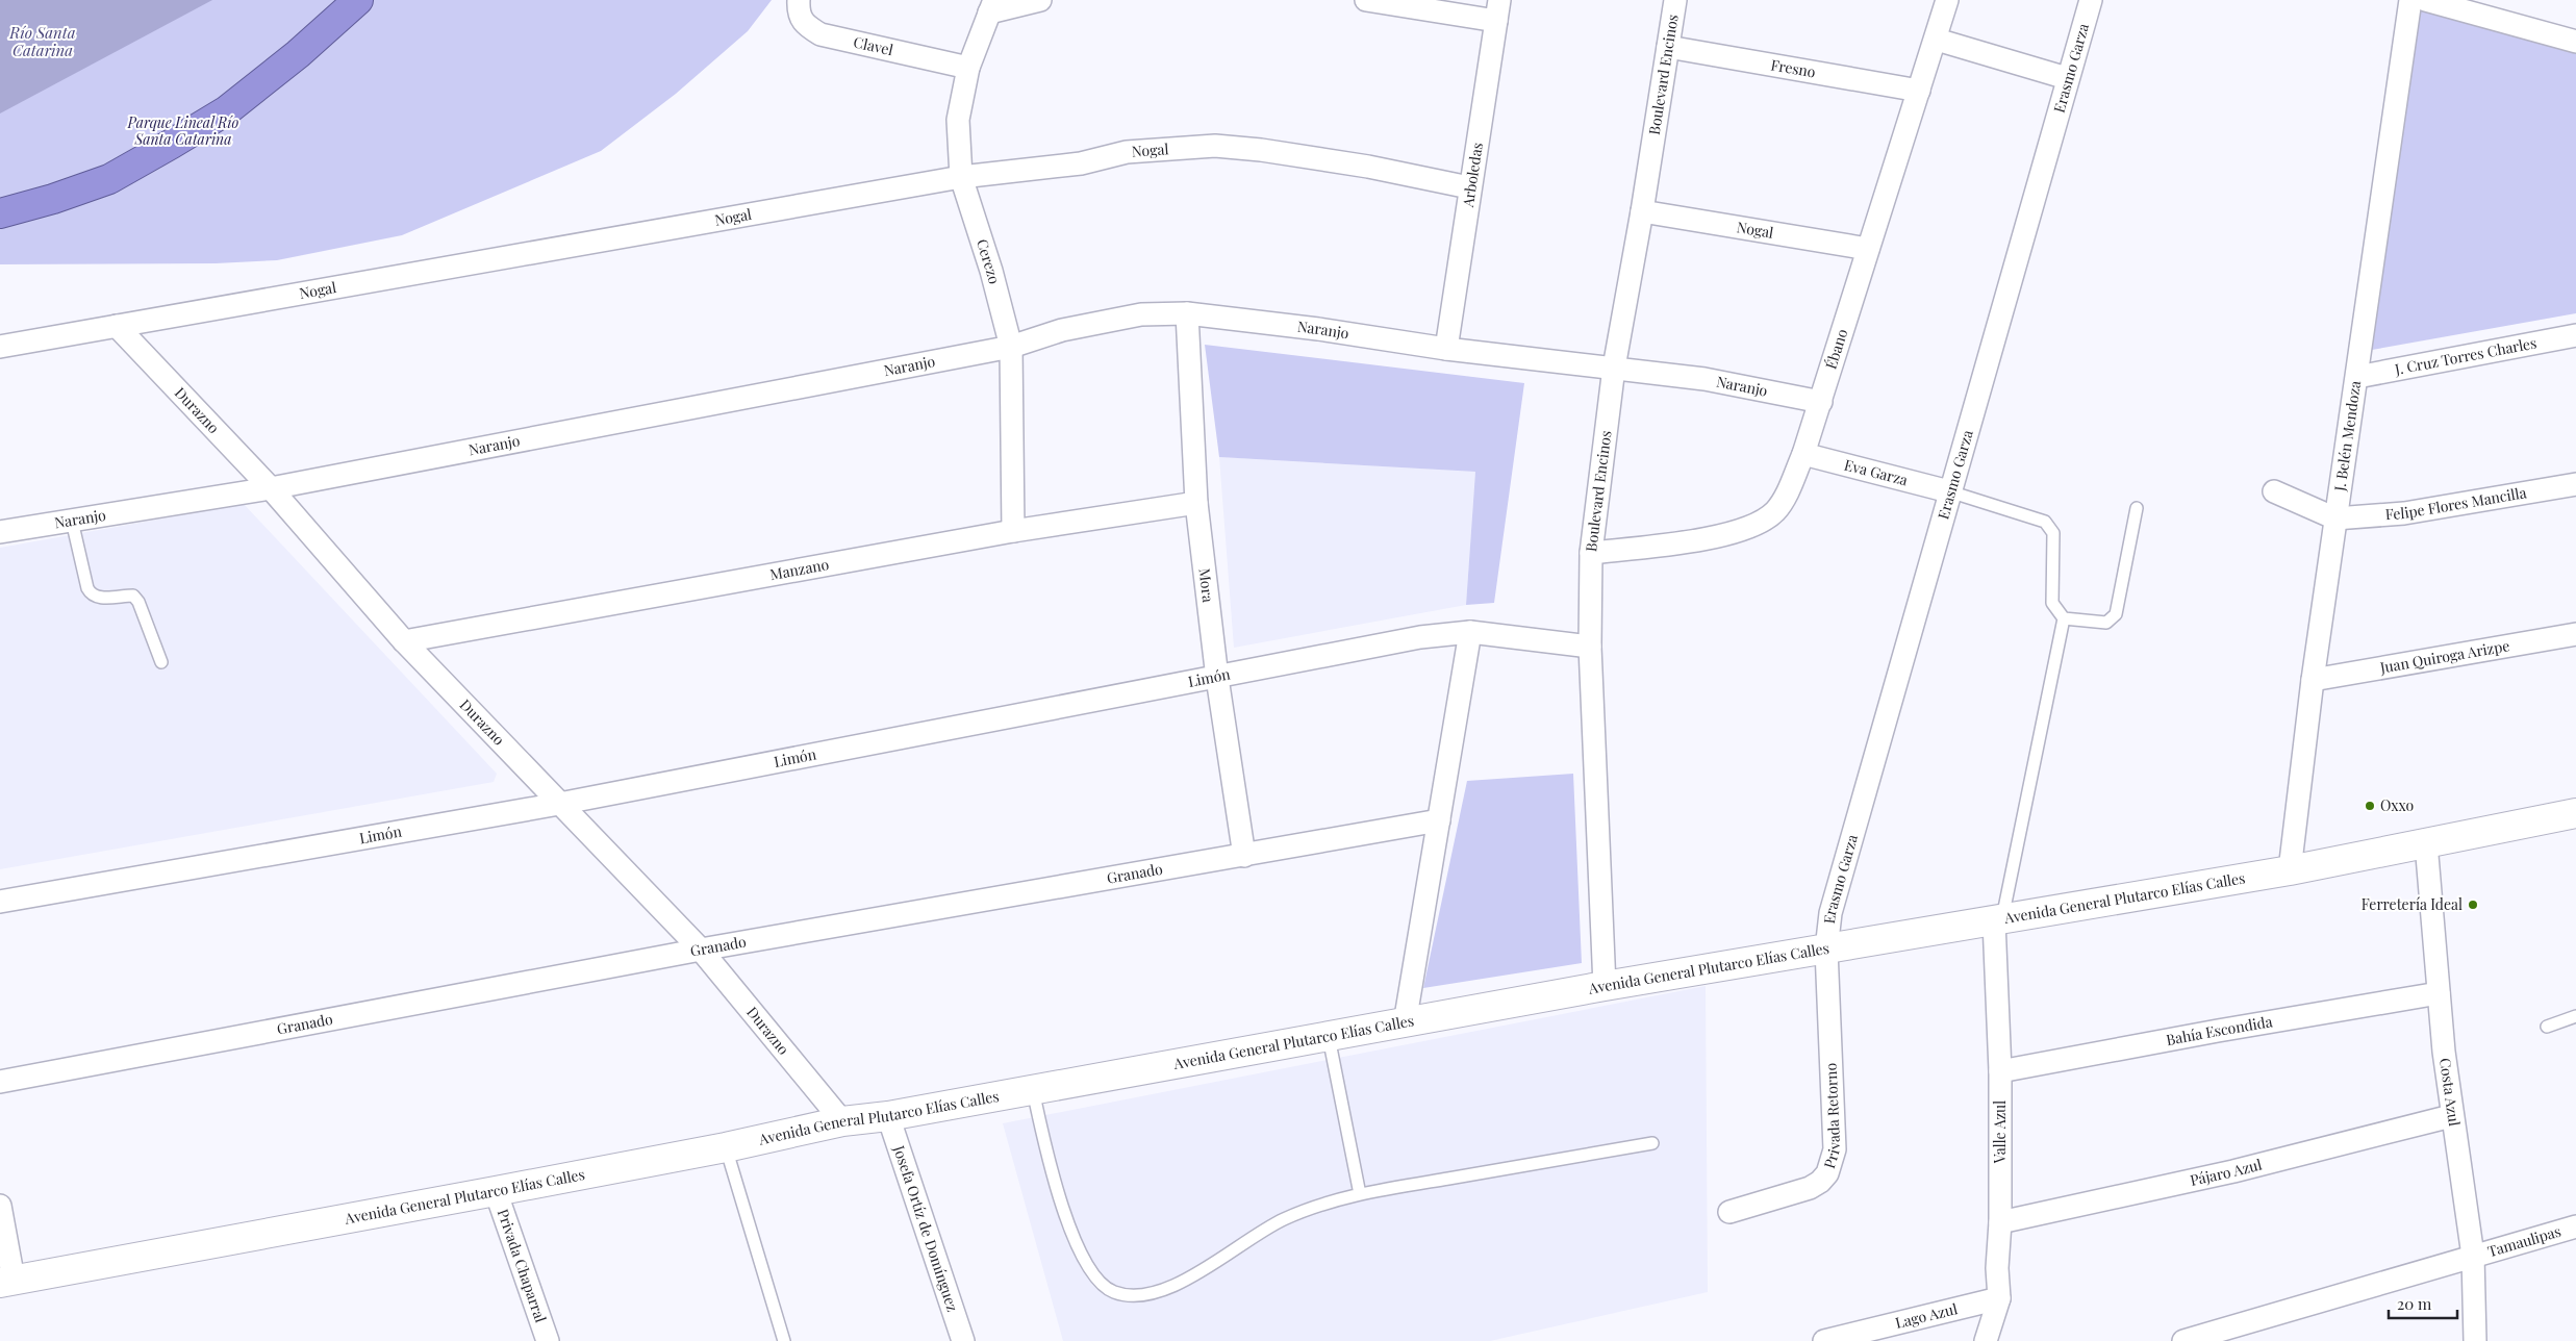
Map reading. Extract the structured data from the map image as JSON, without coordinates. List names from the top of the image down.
{
  "streets": {
    "street": [
      "Clavel",
      "Erasmo Garza",
      "Fresno",
      "Boulevard Encinos",
      "Nogal",
      "Arboledas",
      "Cerezo",
      "Naranjo",
      "Ébano",
      "J. Cruz Torres Charles",
      "Durazno",
      "J. Belén Mendoza",
      "Eva Garza",
      "Felipe Flores Mancilla",
      "Manzano",
      "Mora",
      "Juan Quiroga Arizpe",
      "Limón",
      "Granado",
      "Avenida General Plutarco Elías Calles",
      "Bahía Escondida",
      "Costa Azul",
      "Privada Retorno",
      "Valle Azul",
      "Pájaro Azul",
      "Josefa Ortíz de Domínguez",
      "Tamaulipas",
      "Privada Chaparral",
      "Lago Azul"
    ]
  },
  "crossings": [
    ["Clavel", "Cerezo"],
    ["Erasmo Garza", "Eva Garza"],
    ["Erasmo Garza", "Avenida General Plutarco Elías Calles"],
    ["Erasmo Garza", "Privada Retorno"],
    ["Fresno", "Boulevard Encinos"],
    ["Fresno", "Ébano"],
    ["Boulevard Encinos", "Nogal"],
    ["Boulevard Encinos", "Naranjo"],
    ["Boulevard Encinos", "Ébano"],
    ["Boulevard Encinos", "Limón"],
    ["Boulevard Encinos", "Avenida General Plutarco Elías Calles"],
    ["Nogal", "Arboledas"],
    ["Nogal", "Cerezo"],
    ["Nogal", "Ébano"],
    ["Nogal", "Durazno"],
    ["Arboledas", "Naranjo"],
    ["Cerezo", "Naranjo"],
    ["Cerezo", "Manzano"],
    ["Naranjo", "Ébano"],
    ["Naranjo", "Durazno"],
    ["Naranjo", "Mora"],
    ["Ébano", "Eva Garza"],
    ["J. Cruz Torres Charles", "J. Belén Mendoza"],
    ["Durazno", "Manzano"],
    ["Durazno", "Limón"],
    ["Durazno", "Granado"],
    ["Durazno", "Avenida General Plutarco Elías Calles"],
    ["J. Belén Mendoza", "Felipe Flores Mancilla"],
    ["J. Belén Mendoza", "Juan Quiroga Arizpe"],
    ["J. Belén Mendoza", "Avenida General Plutarco Elías Calles"],
    ["Manzano", "Mora"],
    ["Mora", "Limón"],
    ["Mora", "Granado"],
    ["Avenida General Plutarco Elías Calles", "Costa Azul"],
    ["Avenida General Plutarco Elías Calles", "Privada Retorno"],
    ["Avenida General Plutarco Elías Calles", "Valle Azul"],
    ["Avenida General Plutarco Elías Calles", "Josefa Ortíz de Domínguez"],
    ["Avenida General Plutarco Elías Calles", "Privada Chaparral"],
    ["Bahía Escondida", "Costa Azul"],
    ["Bahía Escondida", "Valle Azul"],
    ["Costa Azul", "Pájaro Azul"],
    ["Costa Azul", "Tamaulipas"],
    ["Valle Azul", "Pájaro Azul"],
    ["Valle Azul", "Lago Azul"]
  ],
  "water": ["Río Santa Catarina"],
  "parks": ["Parque Lineal Río Santa Catarina"],
  "places": ["Oxxo", "Ferretería Ideal"],
  "scale_bar": "20 m"
}
